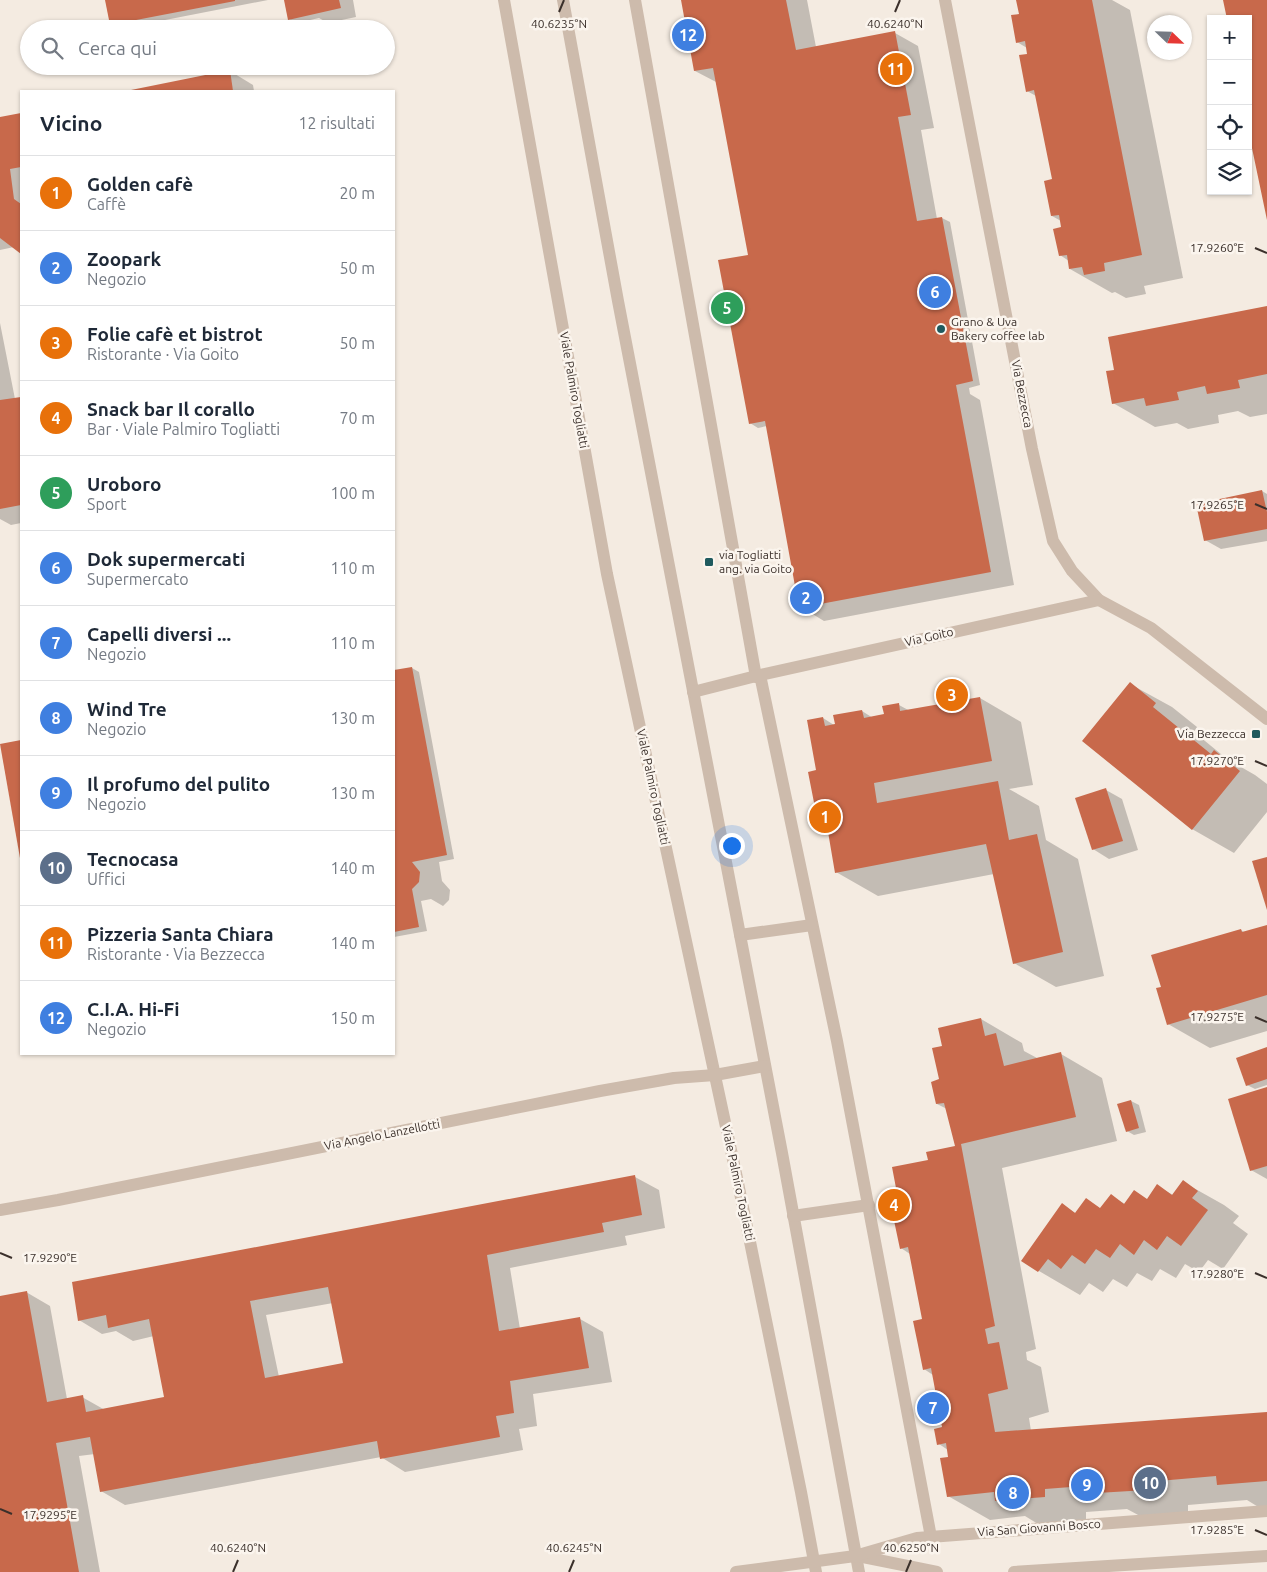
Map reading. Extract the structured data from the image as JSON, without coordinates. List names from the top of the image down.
{
  "streets": {
    "street": [
      "Viale Palmiro Togliatti",
      "Via Bezzecca",
      "Via Goito",
      "Via Angelo Lanzellotti",
      "Via San Giovanni Bosco"
    ]
  },
  "crossings": [
    ["Viale Palmiro Togliatti", "Via Angelo Lanzellotti"],
    ["Viale Palmiro Togliatti", "Via San Giovanni Bosco"],
    ["Via Bezzecca", "Via Goito"]
  ],
  "places": {
    "other": ["Grano & Uva Bakery coffee lab"],
    "transit": ["via Togliatti ang. via Goito", "Via Bezzecca"]
  },
  "north": "bottom right",
  "page": {
    "map_buttons": ["+", "−"],
    "pins": [
      "12",
      "11",
      "6",
      "5",
      "2",
      "3",
      "1",
      "4",
      "7",
      "10",
      "9",
      "8"
    ],
    "search": "Cerca qui",
    "heading": ["Vicino", "12 risultati"],
    "list": [
      {
        "mark": "1",
        "name": "Golden cafè",
        "note": "Caffè",
        "value": "20 m"
      },
      {
        "mark": "2",
        "name": "Zoopark",
        "note": "Negozio",
        "value": "50 m"
      },
      {
        "mark": "3",
        "name": "Folie cafè et bistrot",
        "note": "Ristorante · Via Goito",
        "value": "50 m"
      },
      {
        "mark": "4",
        "name": "Snack bar Il corallo",
        "note": "Bar · Viale Palmiro Togliatti",
        "value": "70 m"
      },
      {
        "mark": "5",
        "name": "Uroboro",
        "note": "Sport",
        "value": "100 m"
      },
      {
        "mark": "6",
        "name": "Dok supermercati",
        "note": "Supermercato",
        "value": "110 m"
      },
      {
        "mark": "7",
        "name": "Capelli diversi ...",
        "note": "Negozio",
        "value": "110 m"
      },
      {
        "mark": "8",
        "name": "Wind Tre",
        "note": "Negozio",
        "value": "130 m"
      },
      {
        "mark": "9",
        "name": "Il profumo del pulito",
        "note": "Negozio",
        "value": "130 m"
      },
      {
        "mark": "10",
        "name": "Tecnocasa",
        "note": "Uffici",
        "value": "140 m"
      },
      {
        "mark": "11",
        "name": "Pizzeria Santa Chiara",
        "note": "Ristorante · Via Bezzecca",
        "value": "140 m"
      },
      {
        "mark": "12",
        "name": "C.I.A. Hi-Fi",
        "note": "Negozio",
        "value": "150 m"
      }
    ]
  },
  "coordinates": [
    "40.6235°N",
    "40.6240°N",
    "17.9260°E",
    "17.9265°E",
    "17.9270°E",
    "17.9275°E",
    "17.9290°E",
    "17.9280°E",
    "17.9295°E",
    "17.9285°E",
    "40.6245°N",
    "40.6250°N"
  ]
}
